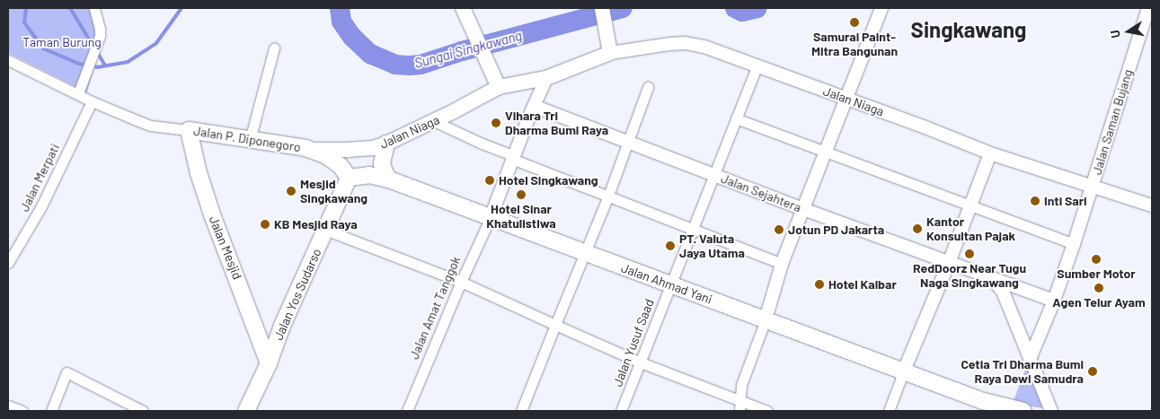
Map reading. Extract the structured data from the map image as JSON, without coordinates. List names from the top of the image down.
{
  "streets": {
    "main road": [
      "Jalan Niaga",
      "Jalan P. Diponegoro",
      "Jalan Mesjid",
      "Jalan Ahmad Yani",
      "Jalan Yos Sudarso"
    ],
    "street": [
      "Jalan Saman Bujang",
      "Jalan Merpati",
      "Jalan Sejahtera",
      "Jalan Amat Tanggok",
      "Jalan Yusuf Saad"
    ]
  },
  "crossings": [
    ["Jalan Niaga", "Jalan Saman Bujang"],
    ["Jalan Niaga", "Jalan P. Diponegoro"],
    ["Jalan Niaga", "Jalan Yusuf Saad"],
    ["Jalan Saman Bujang", "Jalan Sejahtera"],
    ["Jalan P. Diponegoro", "Jalan Merpati"],
    ["Jalan P. Diponegoro", "Jalan Mesjid"],
    ["Jalan P. Diponegoro", "Jalan Ahmad Yani"],
    ["Jalan P. Diponegoro", "Jalan Yos Sudarso"],
    ["Jalan Sejahtera", "Jalan Yusuf Saad"],
    ["Jalan Mesjid", "Jalan Yos Sudarso"],
    ["Jalan Ahmad Yani", "Jalan Yos Sudarso"],
    ["Jalan Ahmad Yani", "Jalan Amat Tanggok"],
    ["Jalan Ahmad Yani", "Jalan Yusuf Saad"]
  ],
  "districts": ["Singkawang"],
  "water": ["Sungai Singkawang"],
  "parks": ["Taman Burung"],
  "places": [
    "Samurai Paint- Mitra Bangunan",
    "Vihara Tri Dharma Bumi Raya",
    "Hotel Singkawang",
    "Mesjid Singkawang",
    "Hotel Sinar Khatulistiwa",
    "Inti Sari",
    "KB Mesjid Raya",
    "Kantor Konsultan Pajak",
    "Jotun PD Jakarta",
    "PT. Valuta Jaya Utama",
    "RedDoorz Near Tugu Naga Singkawang",
    "Sumber Motor",
    "Hotel Kalbar",
    "Agen Telur Ayam",
    "Cetia Tri Dharma Bumi Raya Dewi Samudra"
  ],
  "north": "left"
}
